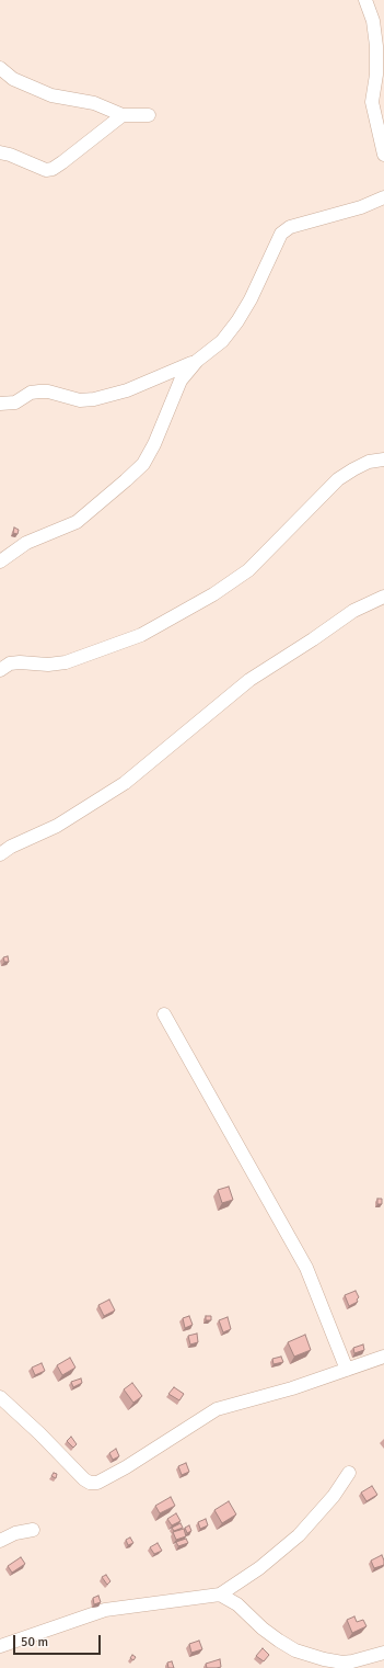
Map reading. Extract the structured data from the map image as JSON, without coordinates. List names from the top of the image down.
{
  "scale_bar": "50 m"
}
